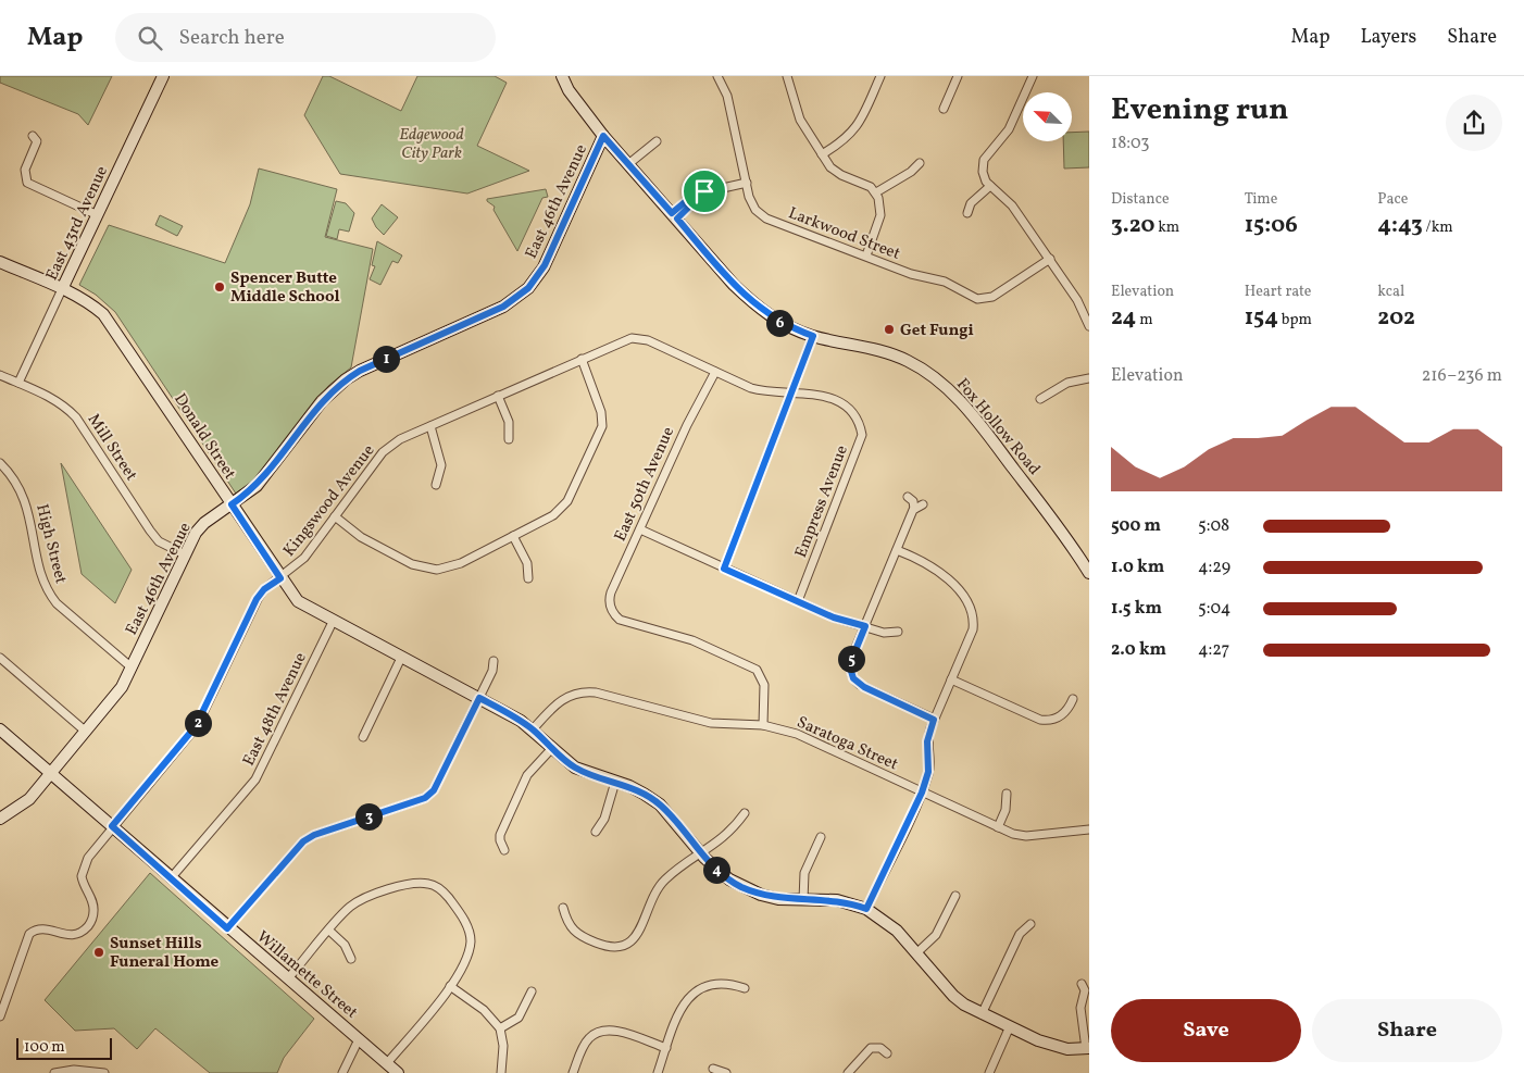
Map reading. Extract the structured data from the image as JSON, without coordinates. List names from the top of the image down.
{
  "streets": {
    "street": [
      "East 46th Avenue",
      "East 43rd Avenue",
      "Larkwood Street",
      "Fox Hollow Road",
      "Donald Street",
      "Mill Street",
      "East 50th Avenue",
      "Kingswood Avenue",
      "Empress Avenue",
      "High Street",
      "East 48th Avenue",
      "Saratoga Street",
      "Willamette Street"
    ]
  },
  "crossings": [
    ["East 46th Avenue", "Fox Hollow Road"],
    ["East 46th Avenue", "Donald Street"],
    ["East 46th Avenue", "Mill Street"],
    ["East 46th Avenue", "High Street"],
    ["East 46th Avenue", "Willamette Street"],
    ["East 43rd Avenue", "Donald Street"],
    ["East 43rd Avenue", "Mill Street"],
    ["Donald Street", "Kingswood Avenue"],
    ["Donald Street", "East 48th Avenue"],
    ["Donald Street", "Saratoga Street"],
    ["East 50th Avenue", "Kingswood Avenue"],
    ["East 50th Avenue", "Saratoga Street"],
    ["Kingswood Avenue", "Empress Avenue"],
    ["Kingswood Avenue", "Willamette Street"],
    ["East 48th Avenue", "Willamette Street"]
  ],
  "parks": ["Edgewood City Park"],
  "places": ["Spencer Butte Middle School", "Get Fungi", "Sunset Hills Funeral Home"],
  "scale_bar": "100 m",
  "north": "top left",
  "page": {
    "header": "Map",
    "search": "Search here",
    "nav": ["Map", "Layers", "Share"],
    "heading": ["Evening run", "18:03"],
    "stats": [
      ["Distance", "3.20 km"],
      ["Time", "15:06"],
      ["Pace", "4:43 /km"],
      ["Elevation", "24 m"],
      ["Heart rate", "154 bpm"],
      ["kcal", "202"]
    ],
    "pins": [
      "6",
      "1",
      "5",
      "2",
      "3",
      "4"
    ],
    "chart": ["Elevation", "216–236 m"],
    "list": [
      {
        "name": "500 m",
        "note": "5:08"
      },
      {
        "name": "1.0 km",
        "note": "4:29"
      },
      {
        "name": "1.5 km",
        "note": "5:04"
      },
      {
        "name": "2.0 km",
        "note": "4:27"
      }
    ],
    "buttons": ["Save", "Share"],
    "scale": "100 m"
  }
}
